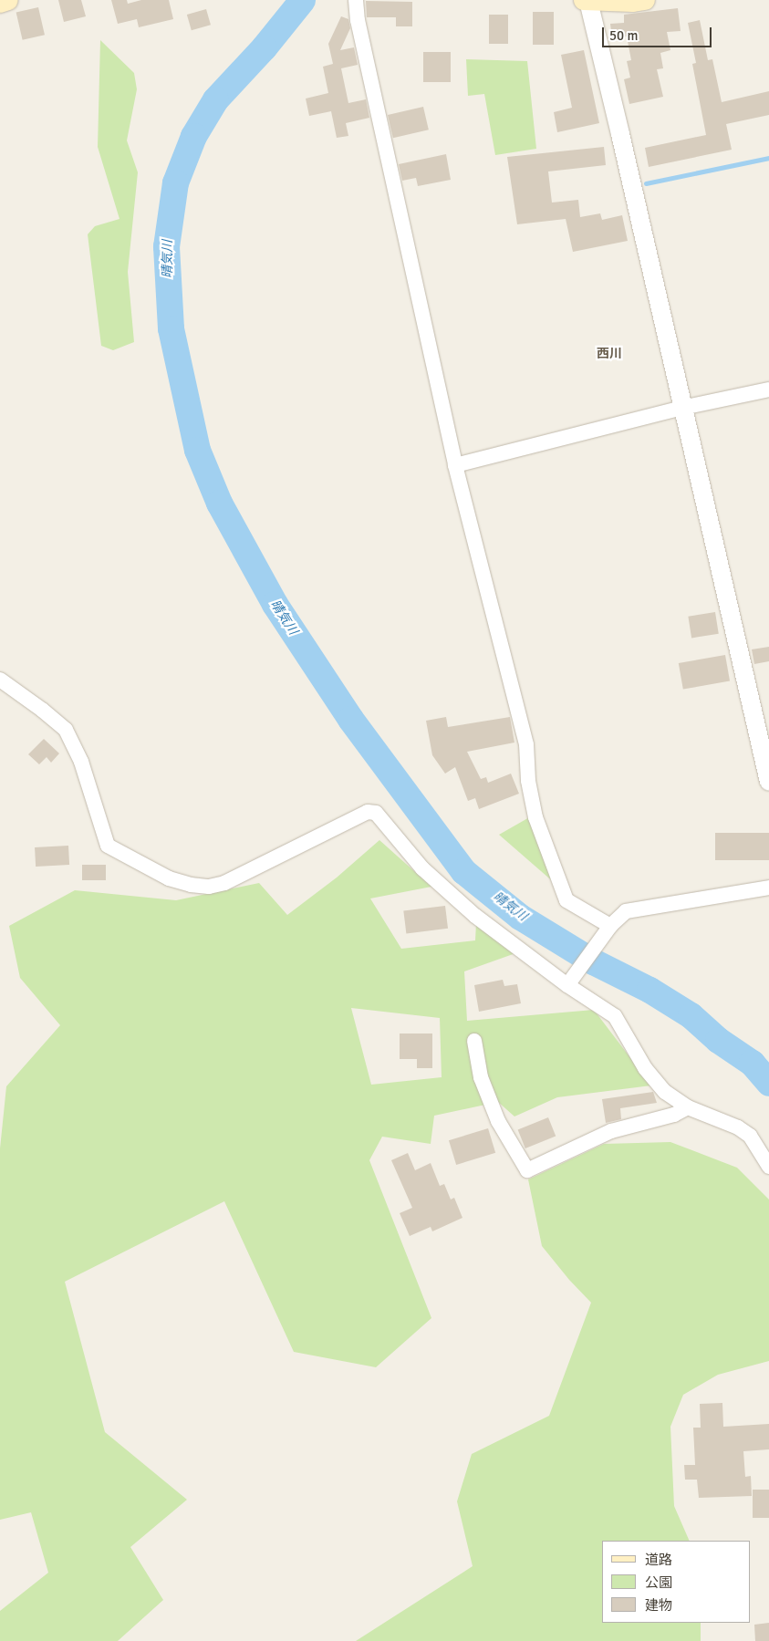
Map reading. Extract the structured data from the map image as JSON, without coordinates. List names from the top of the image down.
{
  "districts": ["西川"],
  "water": ["晴気川"],
  "legend": ["道路", "公園", "建物"],
  "scale_bar": "50 m"
}
